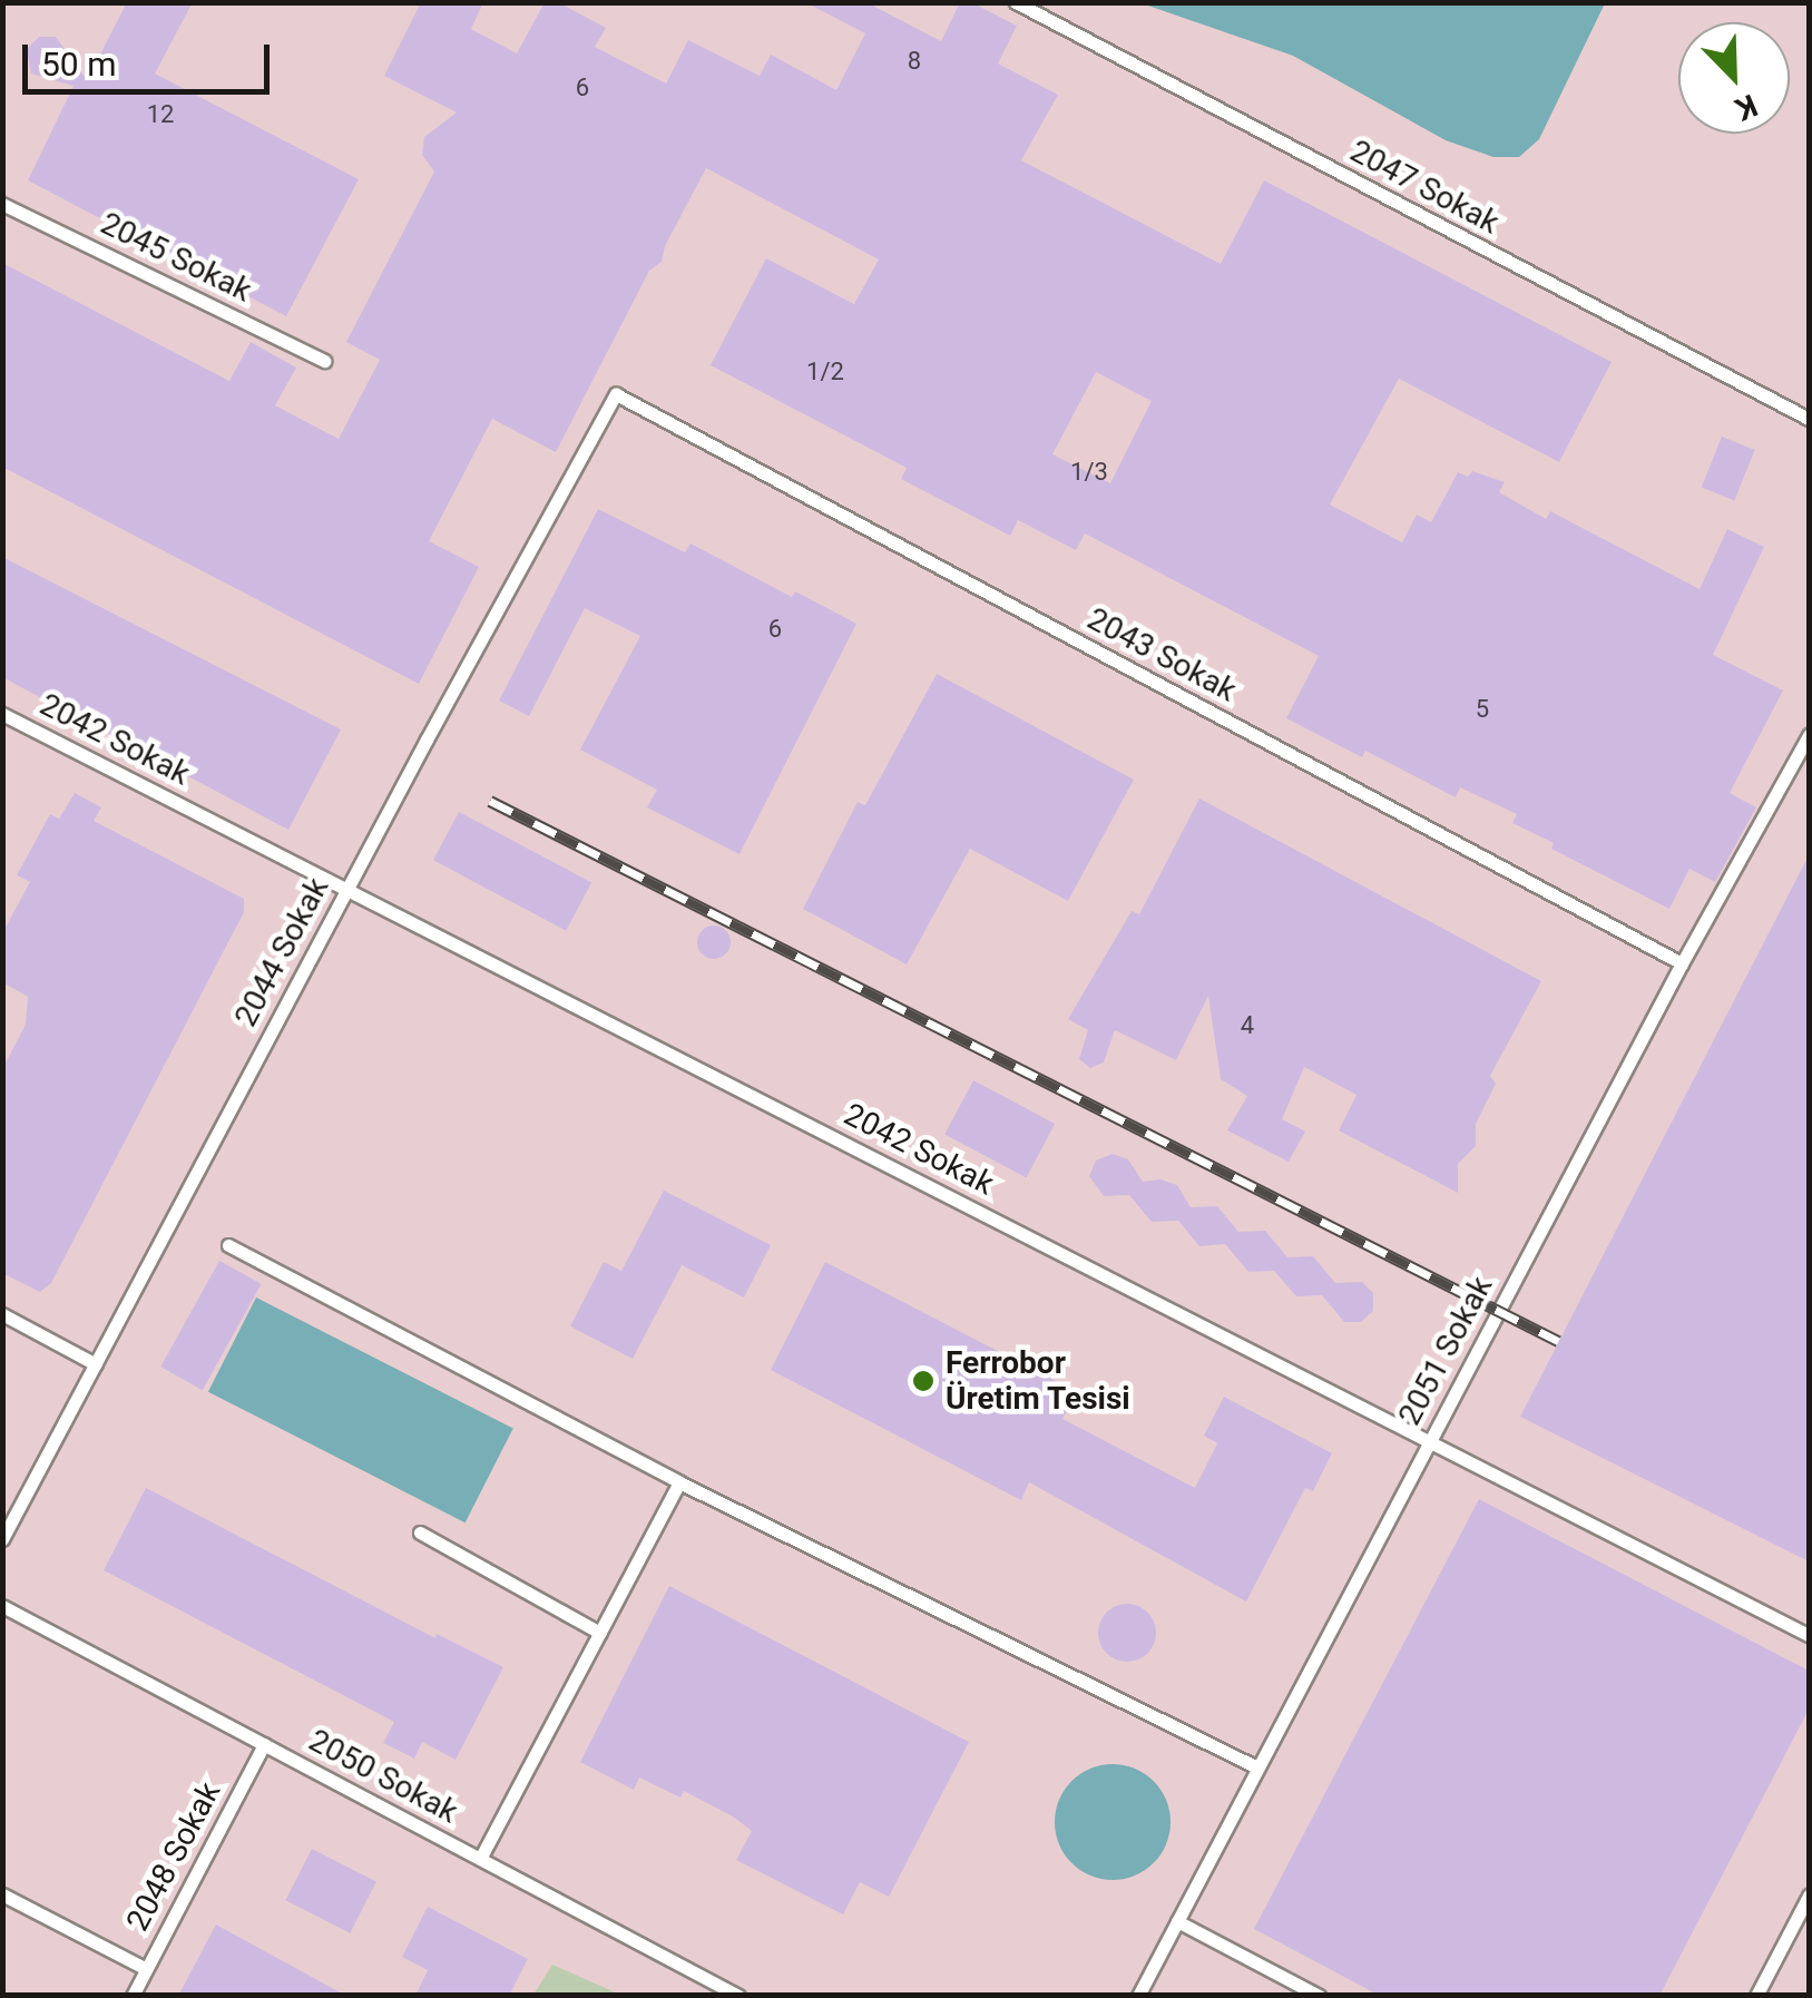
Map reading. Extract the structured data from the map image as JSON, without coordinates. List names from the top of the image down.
{
  "streets": {
    "lane": [
      "2047 Sokak",
      "2045 Sokak",
      "2043 Sokak",
      "2042 Sokak",
      "2044 Sokak",
      "2051 Sokak",
      "2050 Sokak",
      "2048 Sokak"
    ]
  },
  "crossings": [
    ["2043 Sokak", "2044 Sokak"],
    ["2043 Sokak", "2051 Sokak"],
    ["2042 Sokak", "2044 Sokak"],
    ["2042 Sokak", "2051 Sokak"],
    ["2050 Sokak", "2048 Sokak"]
  ],
  "places": ["Ferrobor Üretim Tesisi"],
  "house_numbers": [
    "8",
    "6",
    "12",
    "1/2",
    "1/3",
    "6",
    "5",
    "4"
  ],
  "scale_bar": "50 m",
  "north": "bottom right"
}
